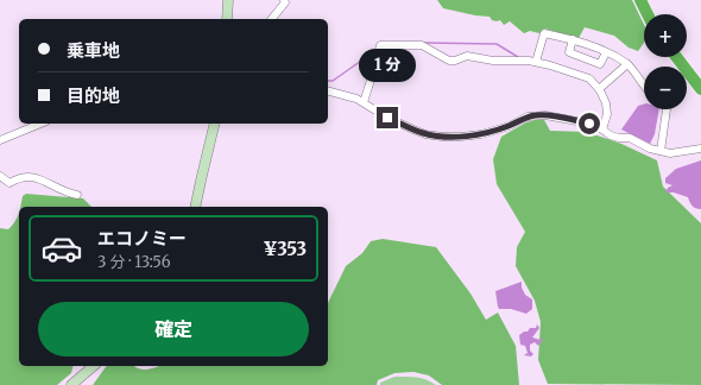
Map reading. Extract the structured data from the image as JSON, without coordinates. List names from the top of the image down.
{
  "page": {
    "map_buttons": ["+", "−"],
    "banner": ["乗車地", "目的地"],
    "bubble": "1 分",
    "list": [
      {
        "name": "エコノミー",
        "note": "3 分 · 13:56",
        "value": "¥353"
      }
    ],
    "buttons": "確定"
  }
}
